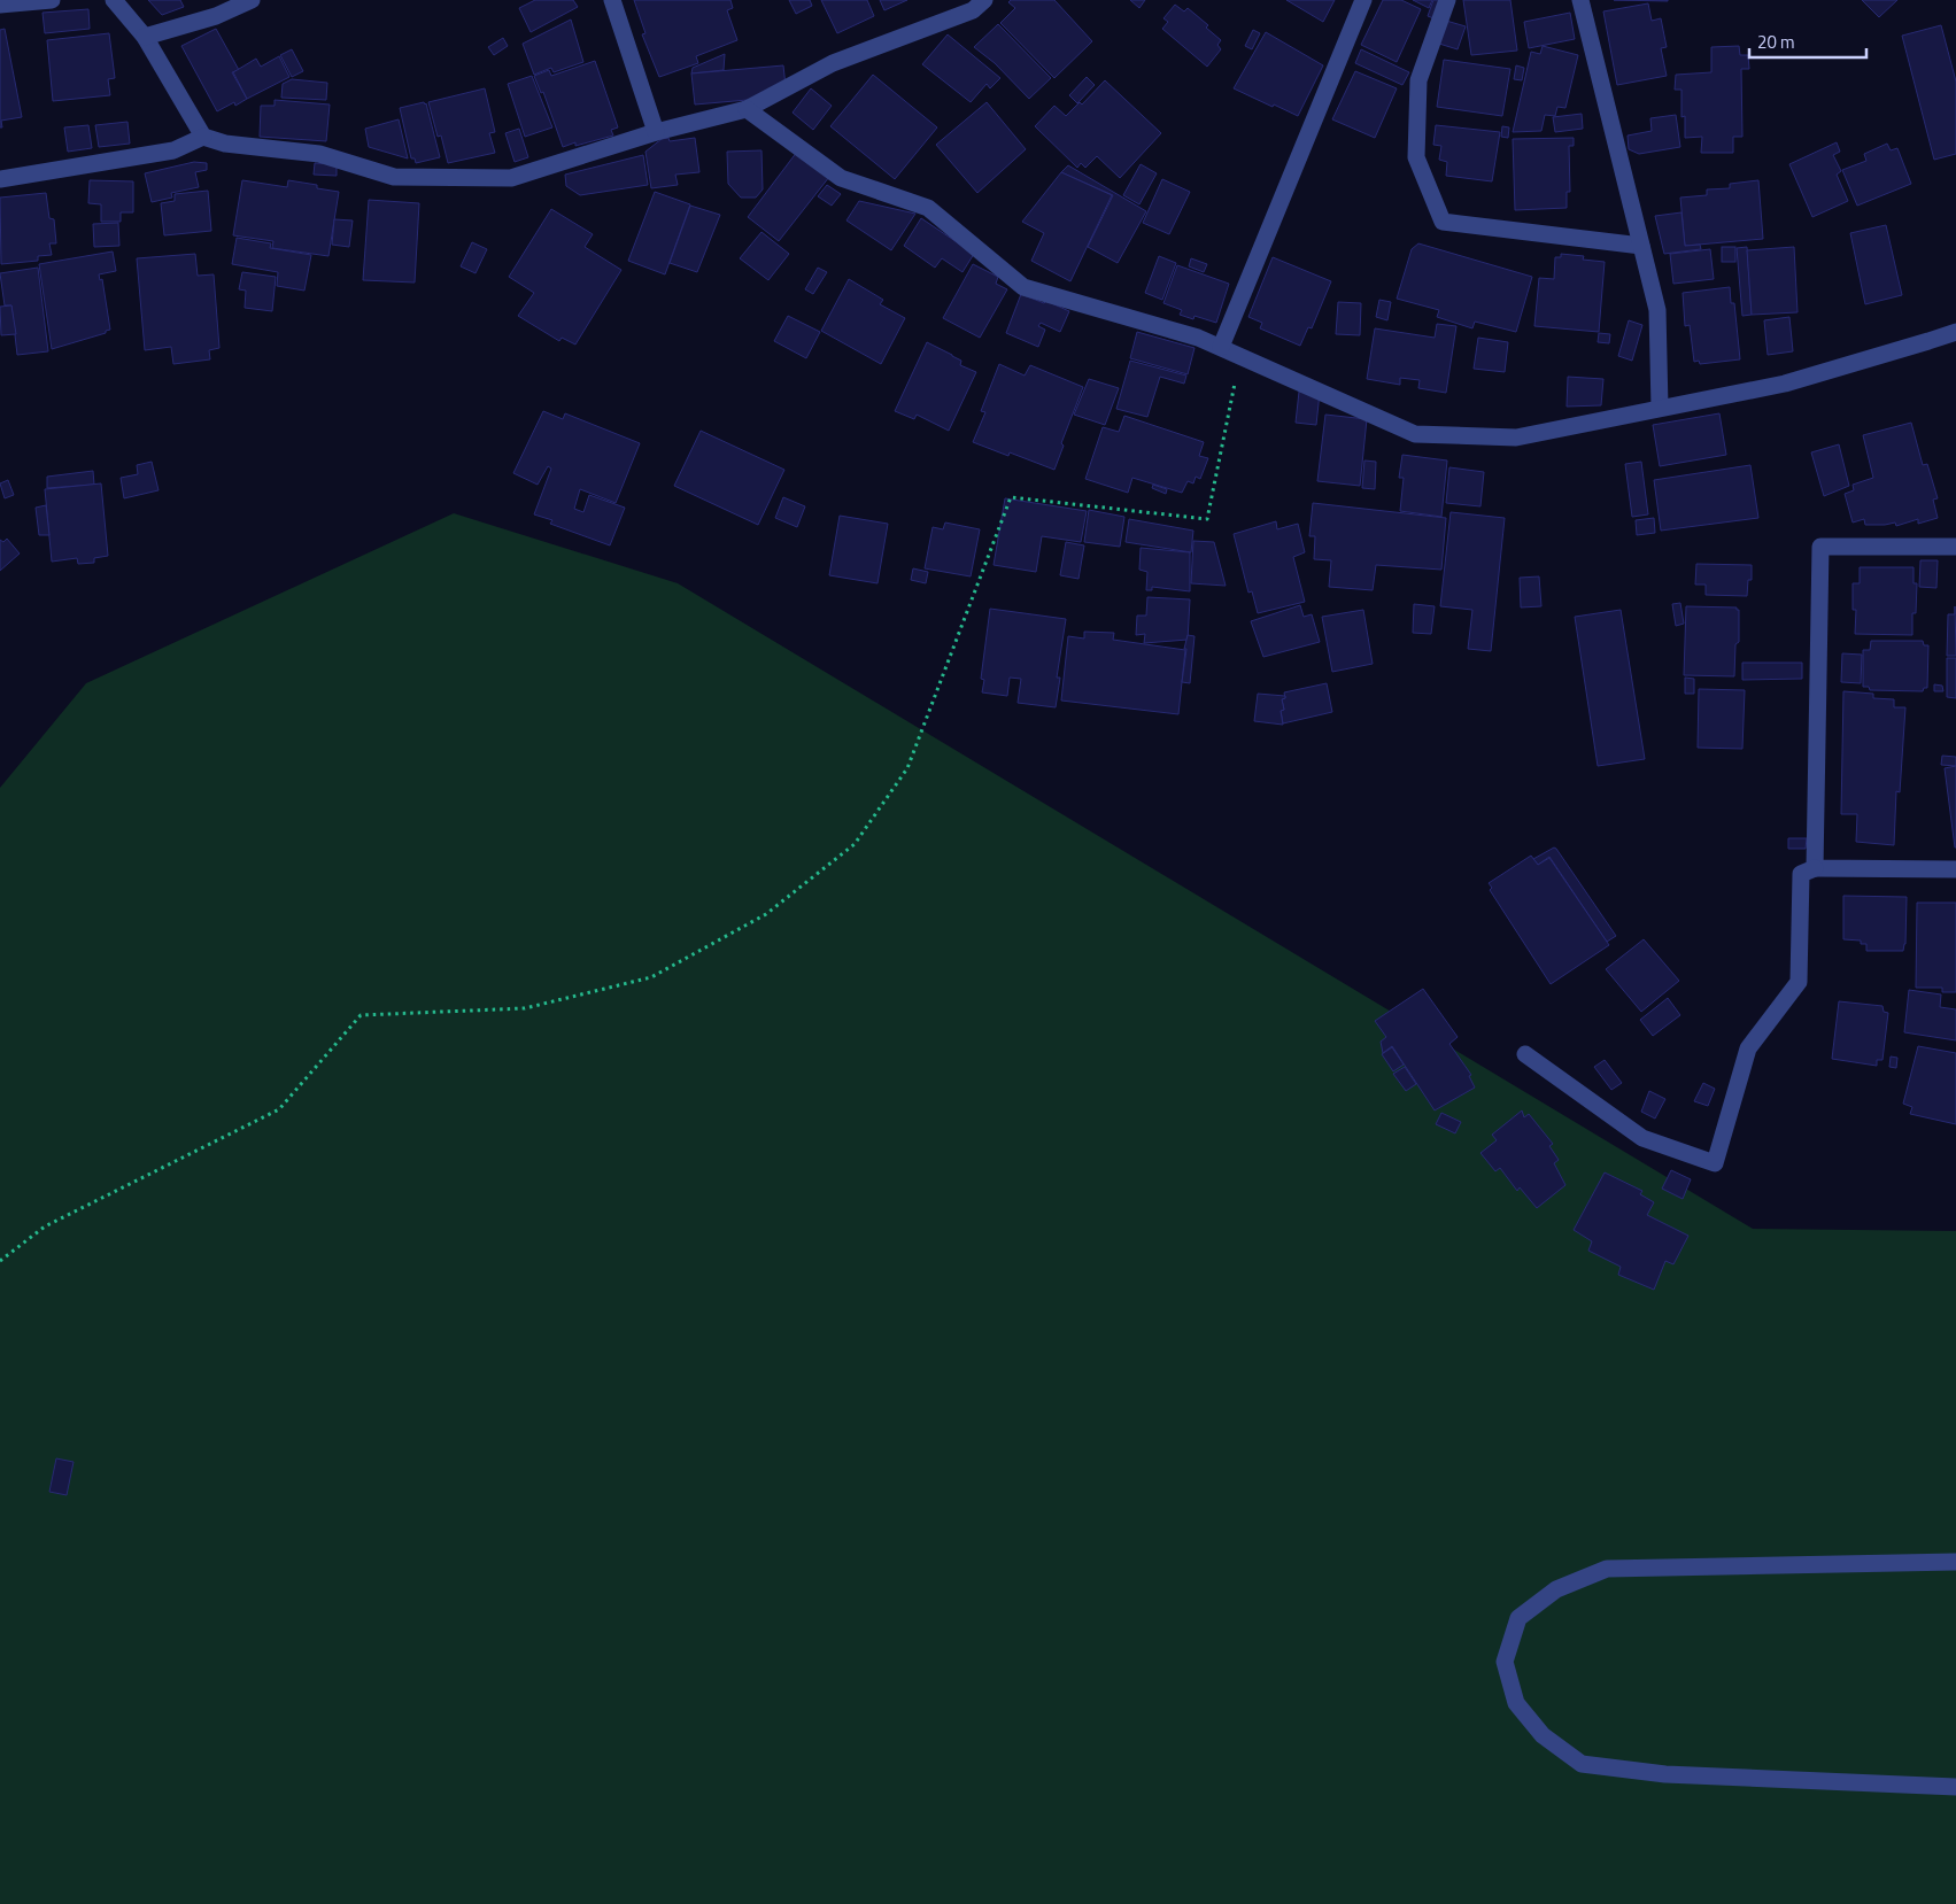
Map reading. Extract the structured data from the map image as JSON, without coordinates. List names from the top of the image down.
{
  "scale_bar": "20 m"
}
